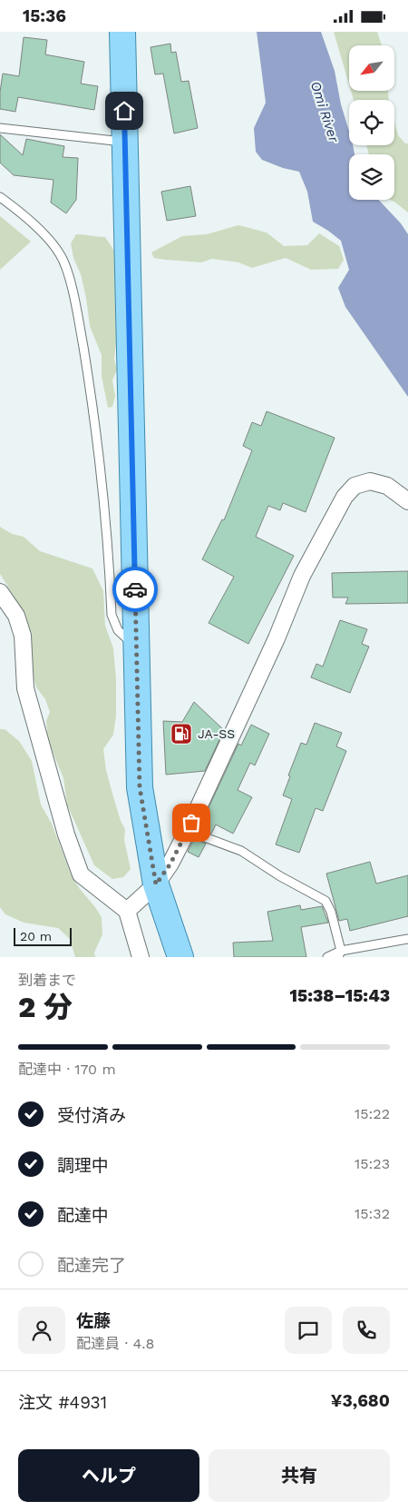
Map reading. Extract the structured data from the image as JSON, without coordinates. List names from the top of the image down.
{
  "water": ["Omi River"],
  "places": {
    "fuel station": ["JA-SS"]
  },
  "scale_bar": "20 m",
  "north": "bottom left",
  "page": {
    "status": "15:36",
    "scale": "20 m",
    "heading": ["2 分", "到着まで", "15:38–15:43"],
    "panel": [
      "佐藤",
      "配達員 · 4.8",
      "注文 #4931",
      "¥3,680"
    ],
    "bar": "配達中 · 170 m",
    "list": [
      ["受付済み", "15:22"],
      ["調理中", "15:23"],
      ["配達中", "15:32"],
      "配達完了"
    ],
    "buttons": ["ヘルプ", "共有"]
  }
}
